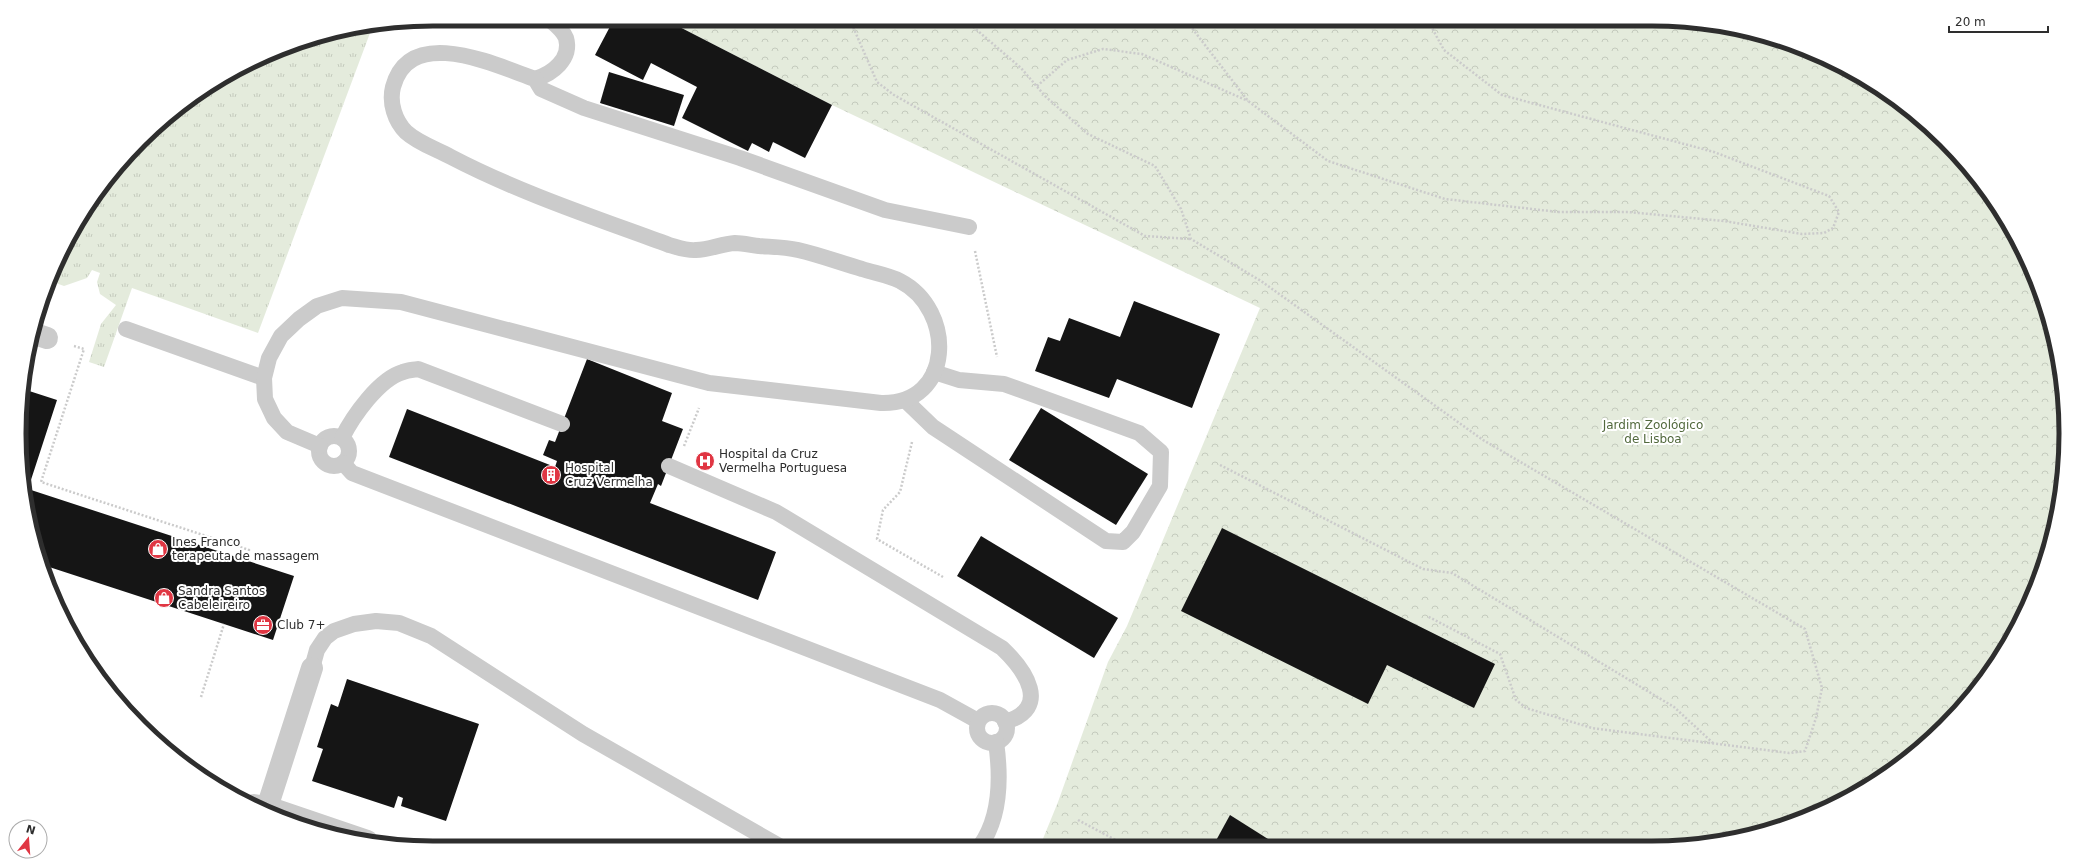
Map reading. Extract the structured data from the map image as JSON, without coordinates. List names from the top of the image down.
{
  "parks": ["Jardim Zoológico de Lisboa"],
  "places": {
    "hospital": ["Hospital da Cruz Vermelha Portuguesa"],
    "building": ["Hospital Cruz Vermelha"],
    "shop": ["Ines Franco terapeuta de massagem", "Sandra Santos Cabeleireiro"],
    "office": ["Club 7+"]
  },
  "scale_bar": "20 m",
  "north": "top"
}
